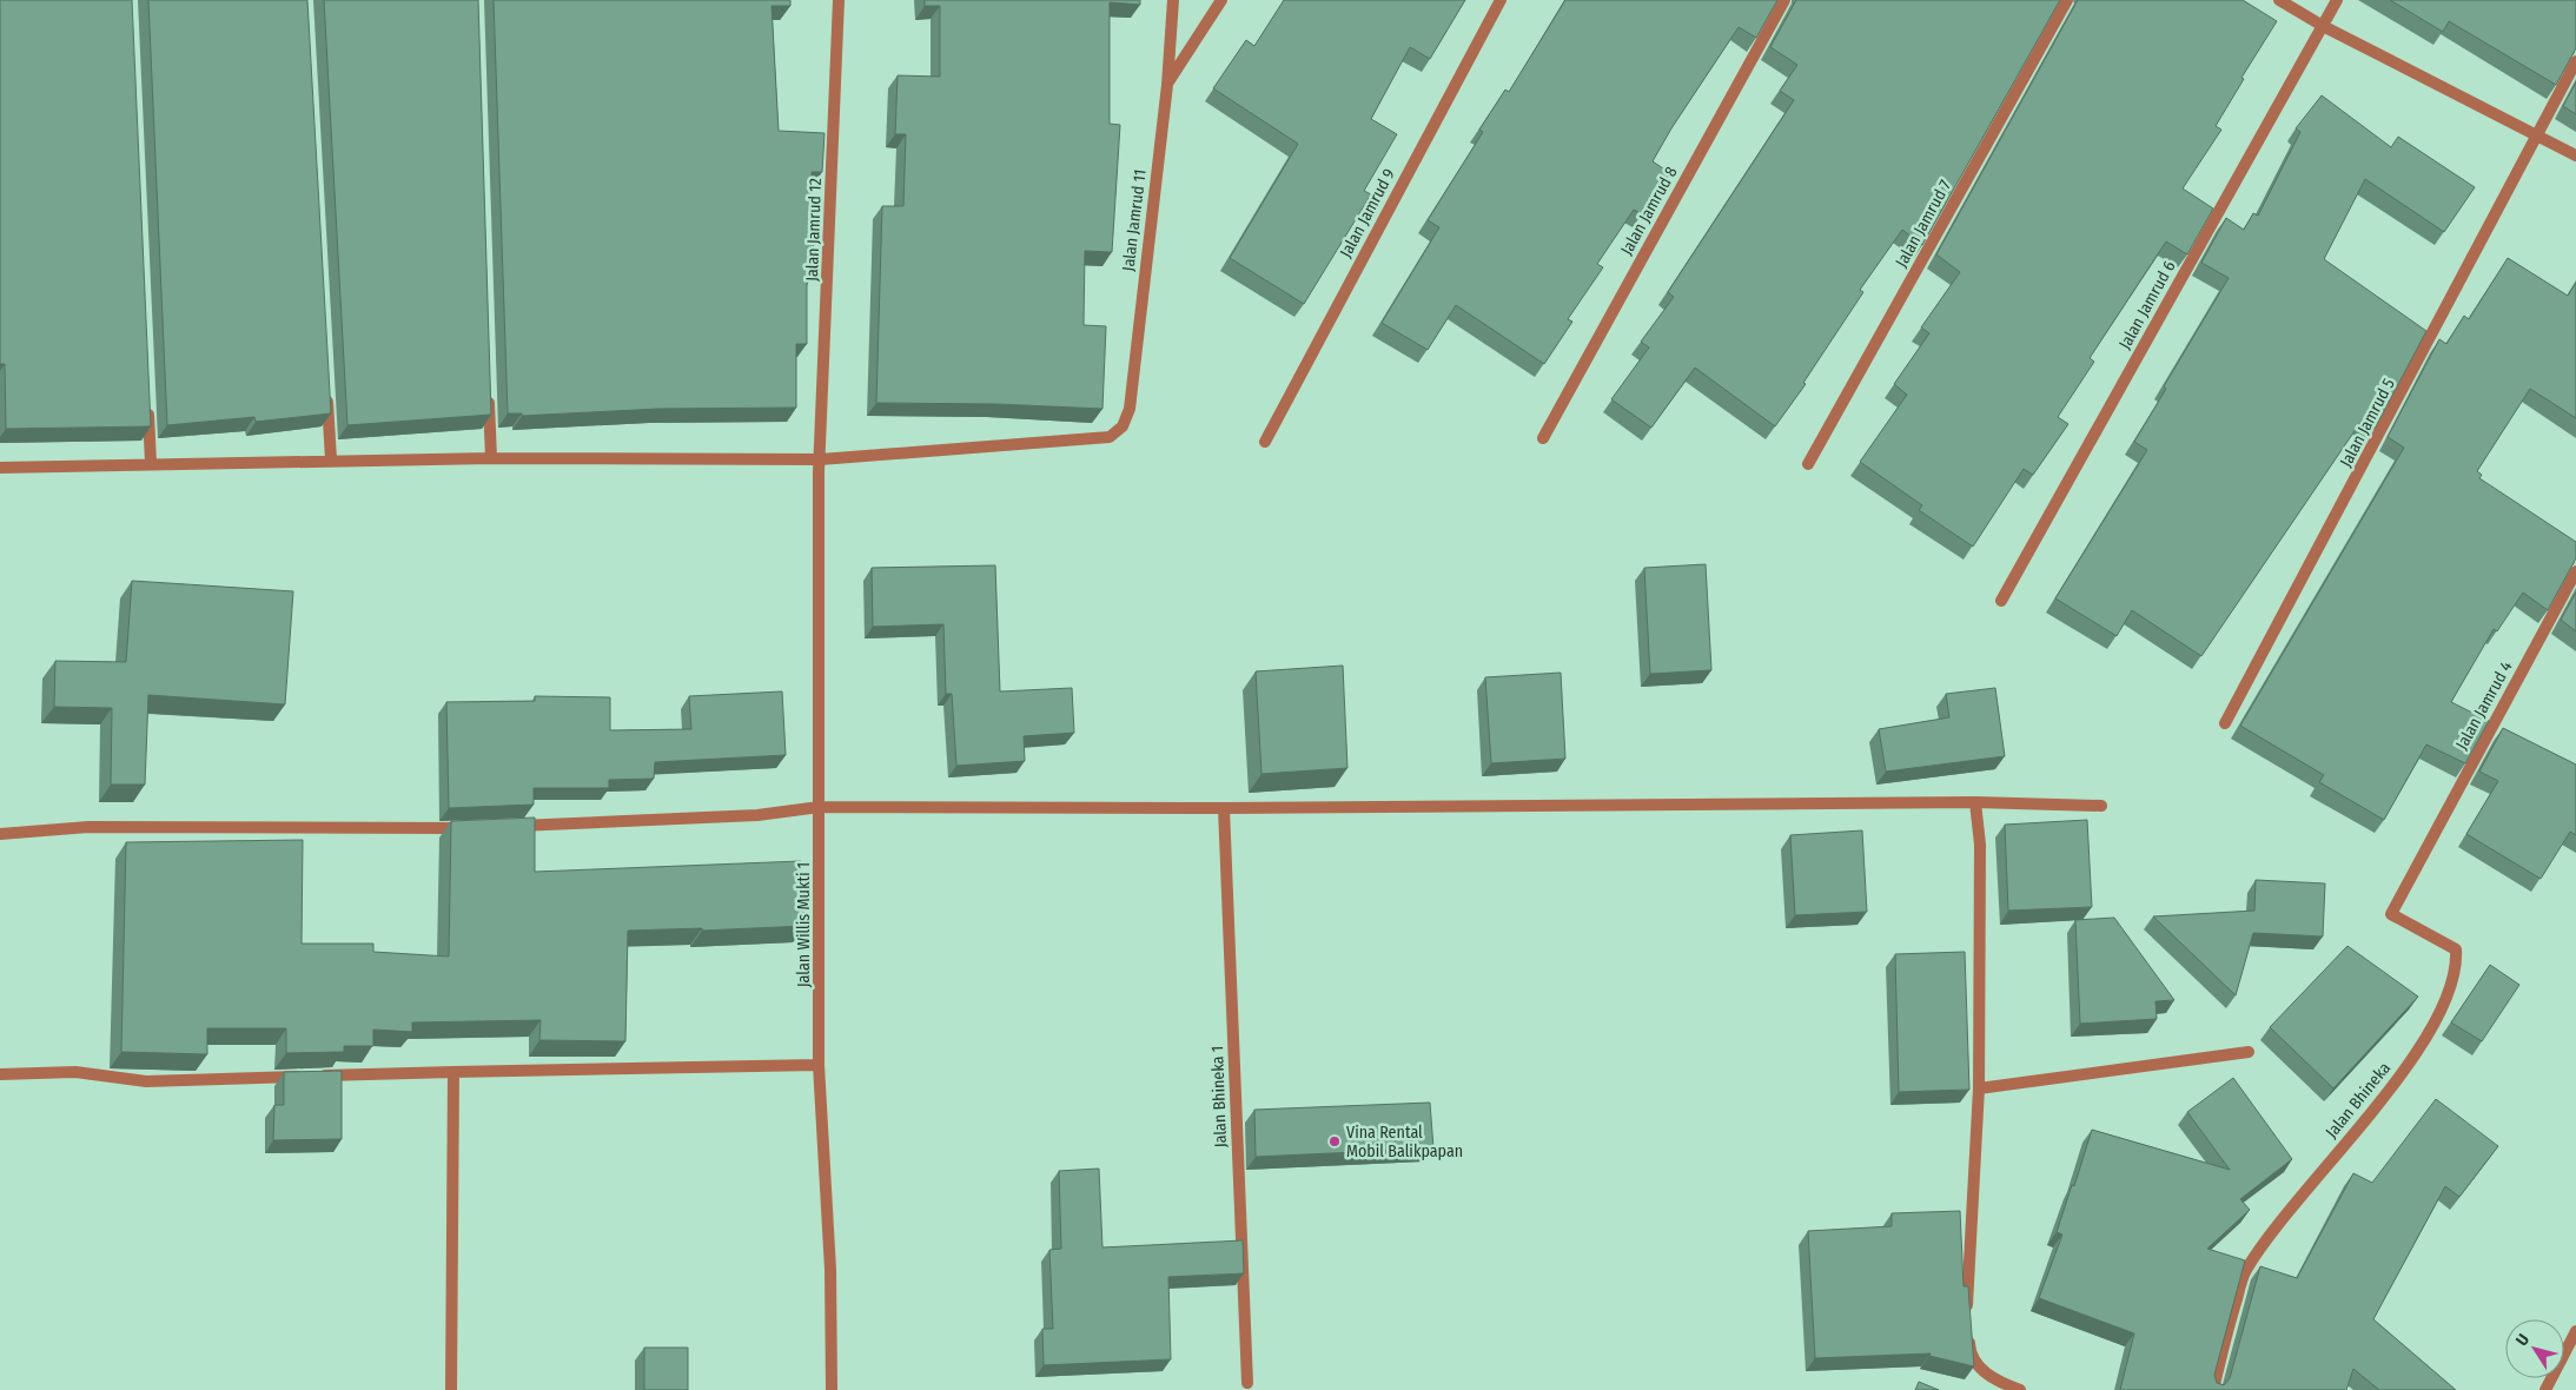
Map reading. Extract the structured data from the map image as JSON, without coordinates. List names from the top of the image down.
{
  "streets": {
    "street": [
      "Jalan Jamrud 8",
      "Jalan Jamrud 9",
      "Jalan Jamrud 11",
      "Jalan Jamrud 7",
      "Jalan Jamrud 12",
      "Jalan Jamrud 6",
      "Jalan Jamrud 5",
      "Jalan Jamrud 4",
      "Jalan Willis Mukti 1",
      "Jalan Bhineka 1",
      "Jalan Bhineka"
    ]
  },
  "crossings": [
    ["Jalan Jamrud 11", "Jalan Jamrud 12"],
    ["Jalan Jamrud 11", "Jalan Willis Mukti 1"],
    ["Jalan Jamrud 12", "Jalan Willis Mukti 1"],
    ["Jalan Jamrud 4", "Jalan Bhineka"]
  ],
  "places": ["Vina Rental Mobil Balikpapan"],
  "north": "top left"
}
